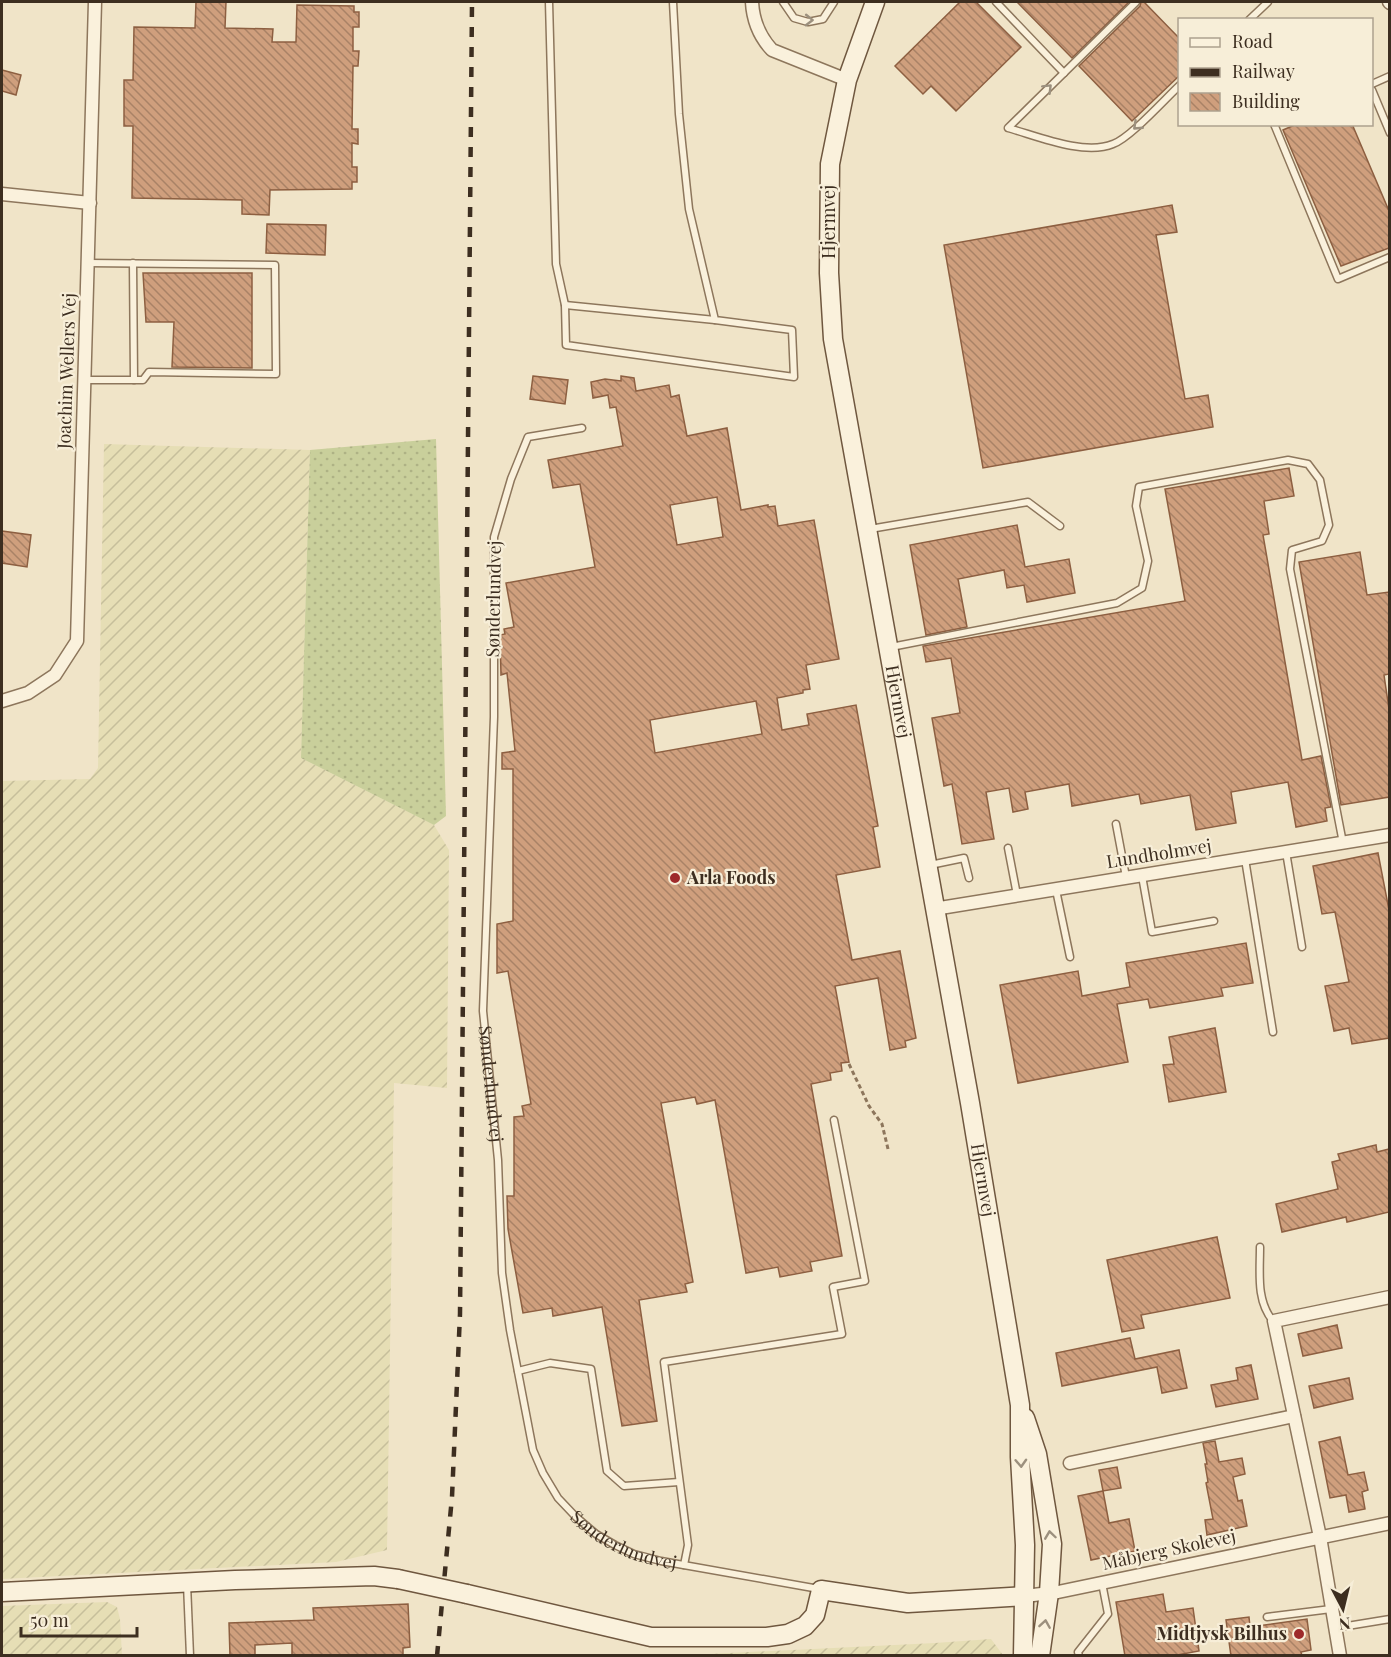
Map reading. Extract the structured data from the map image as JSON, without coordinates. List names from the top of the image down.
{
  "streets": {
    "street": [
      "Hjermvej",
      "Joachim Wellers Vej",
      "Sønderlundvej",
      "Lundholmvej",
      "Måbjerg Skolevej"
    ]
  },
  "crossings": [
    ["Hjermvej", "Sønderlundvej"],
    ["Hjermvej", "Lundholmvej"],
    ["Hjermvej", "Måbjerg Skolevej"],
    ["Sønderlundvej", "Måbjerg Skolevej"]
  ],
  "places": ["Arla Foods", "Midtjysk Bilhus"],
  "legend": ["Road", "Railway", "Building"],
  "scale_bar": "50 m",
  "north": "bottom"
}
